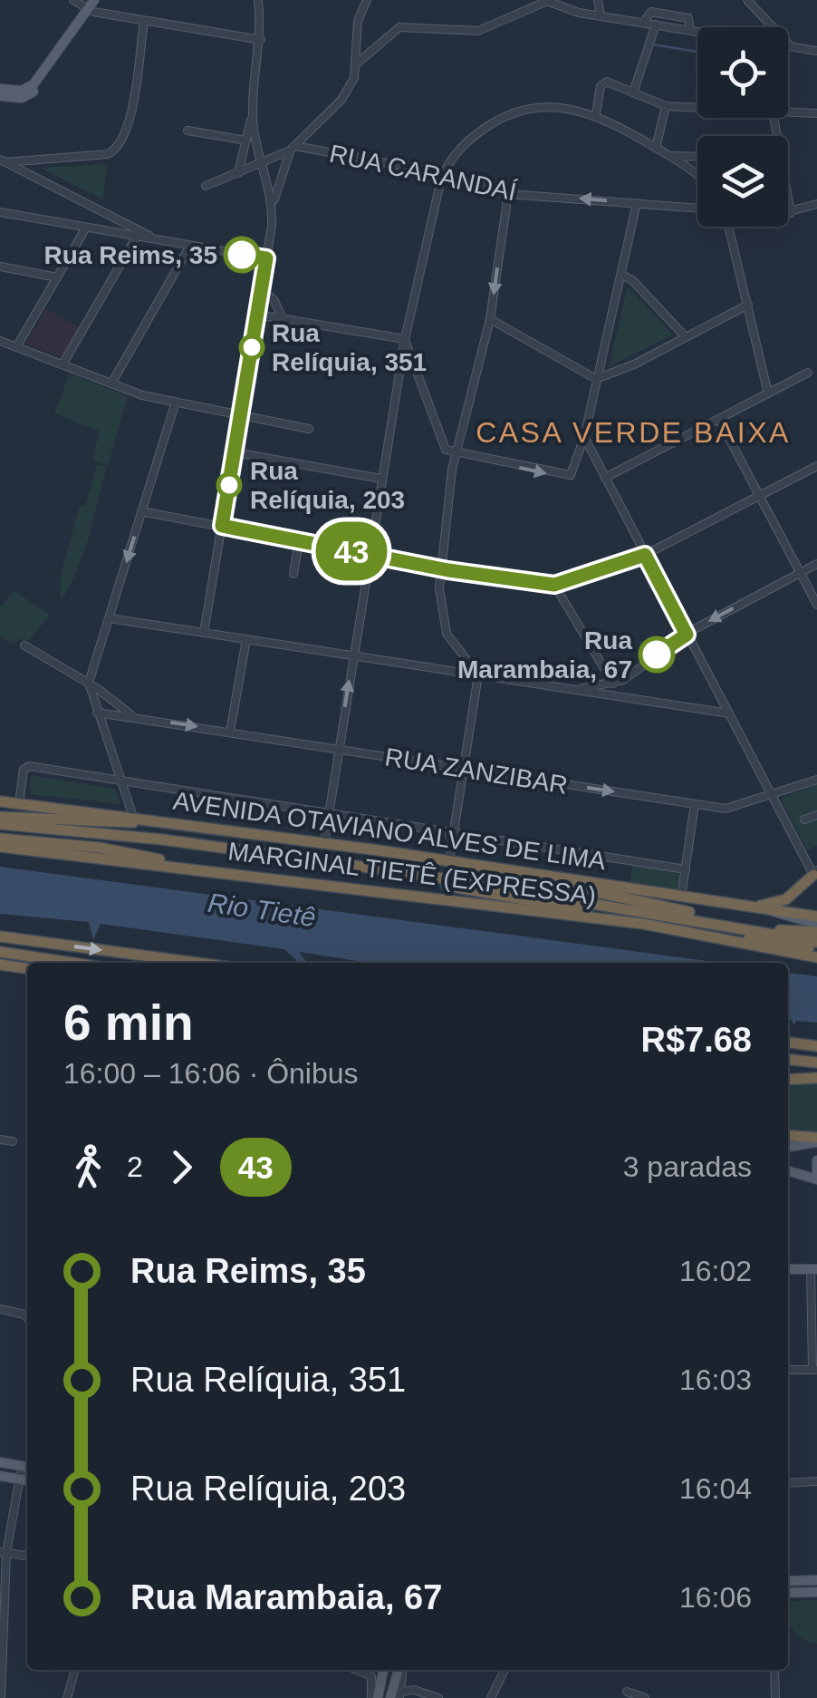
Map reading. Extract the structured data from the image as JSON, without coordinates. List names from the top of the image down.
{
  "streets": {
    "highway": ["AVENIDA OTAVIANO ALVES DE LIMA", "MARGINAL TIETÊ (EXPRESSA)"],
    "street": ["RUA CARANDAÍ", "RUA ZANZIBAR"]
  },
  "one_way": ["RUA ZANZIBAR"],
  "districts": ["CASA VERDE BAIXA"],
  "water": ["Rio Tietê"],
  "places": [
    "Rua Reims, 35",
    "Rua Relíquia, 351",
    "Rua Relíquia, 203",
    "Rua Marambaia, 67"
  ],
  "lines": ["bus line 43"],
  "page": {
    "on_map": "43",
    "heading": ["6 min", "16:00 – 16:06 · Ônibus", "R$7.68"],
    "legs": ["2", "43", "3 paradas"],
    "list": [
      {
        "name": "Rua Reims, 35",
        "value": "16:02"
      },
      {
        "name": "Rua Relíquia, 351",
        "value": "16:03"
      },
      {
        "name": "Rua Relíquia, 203",
        "value": "16:04"
      },
      {
        "name": "Rua Marambaia, 67",
        "value": "16:06"
      }
    ]
  }
}
